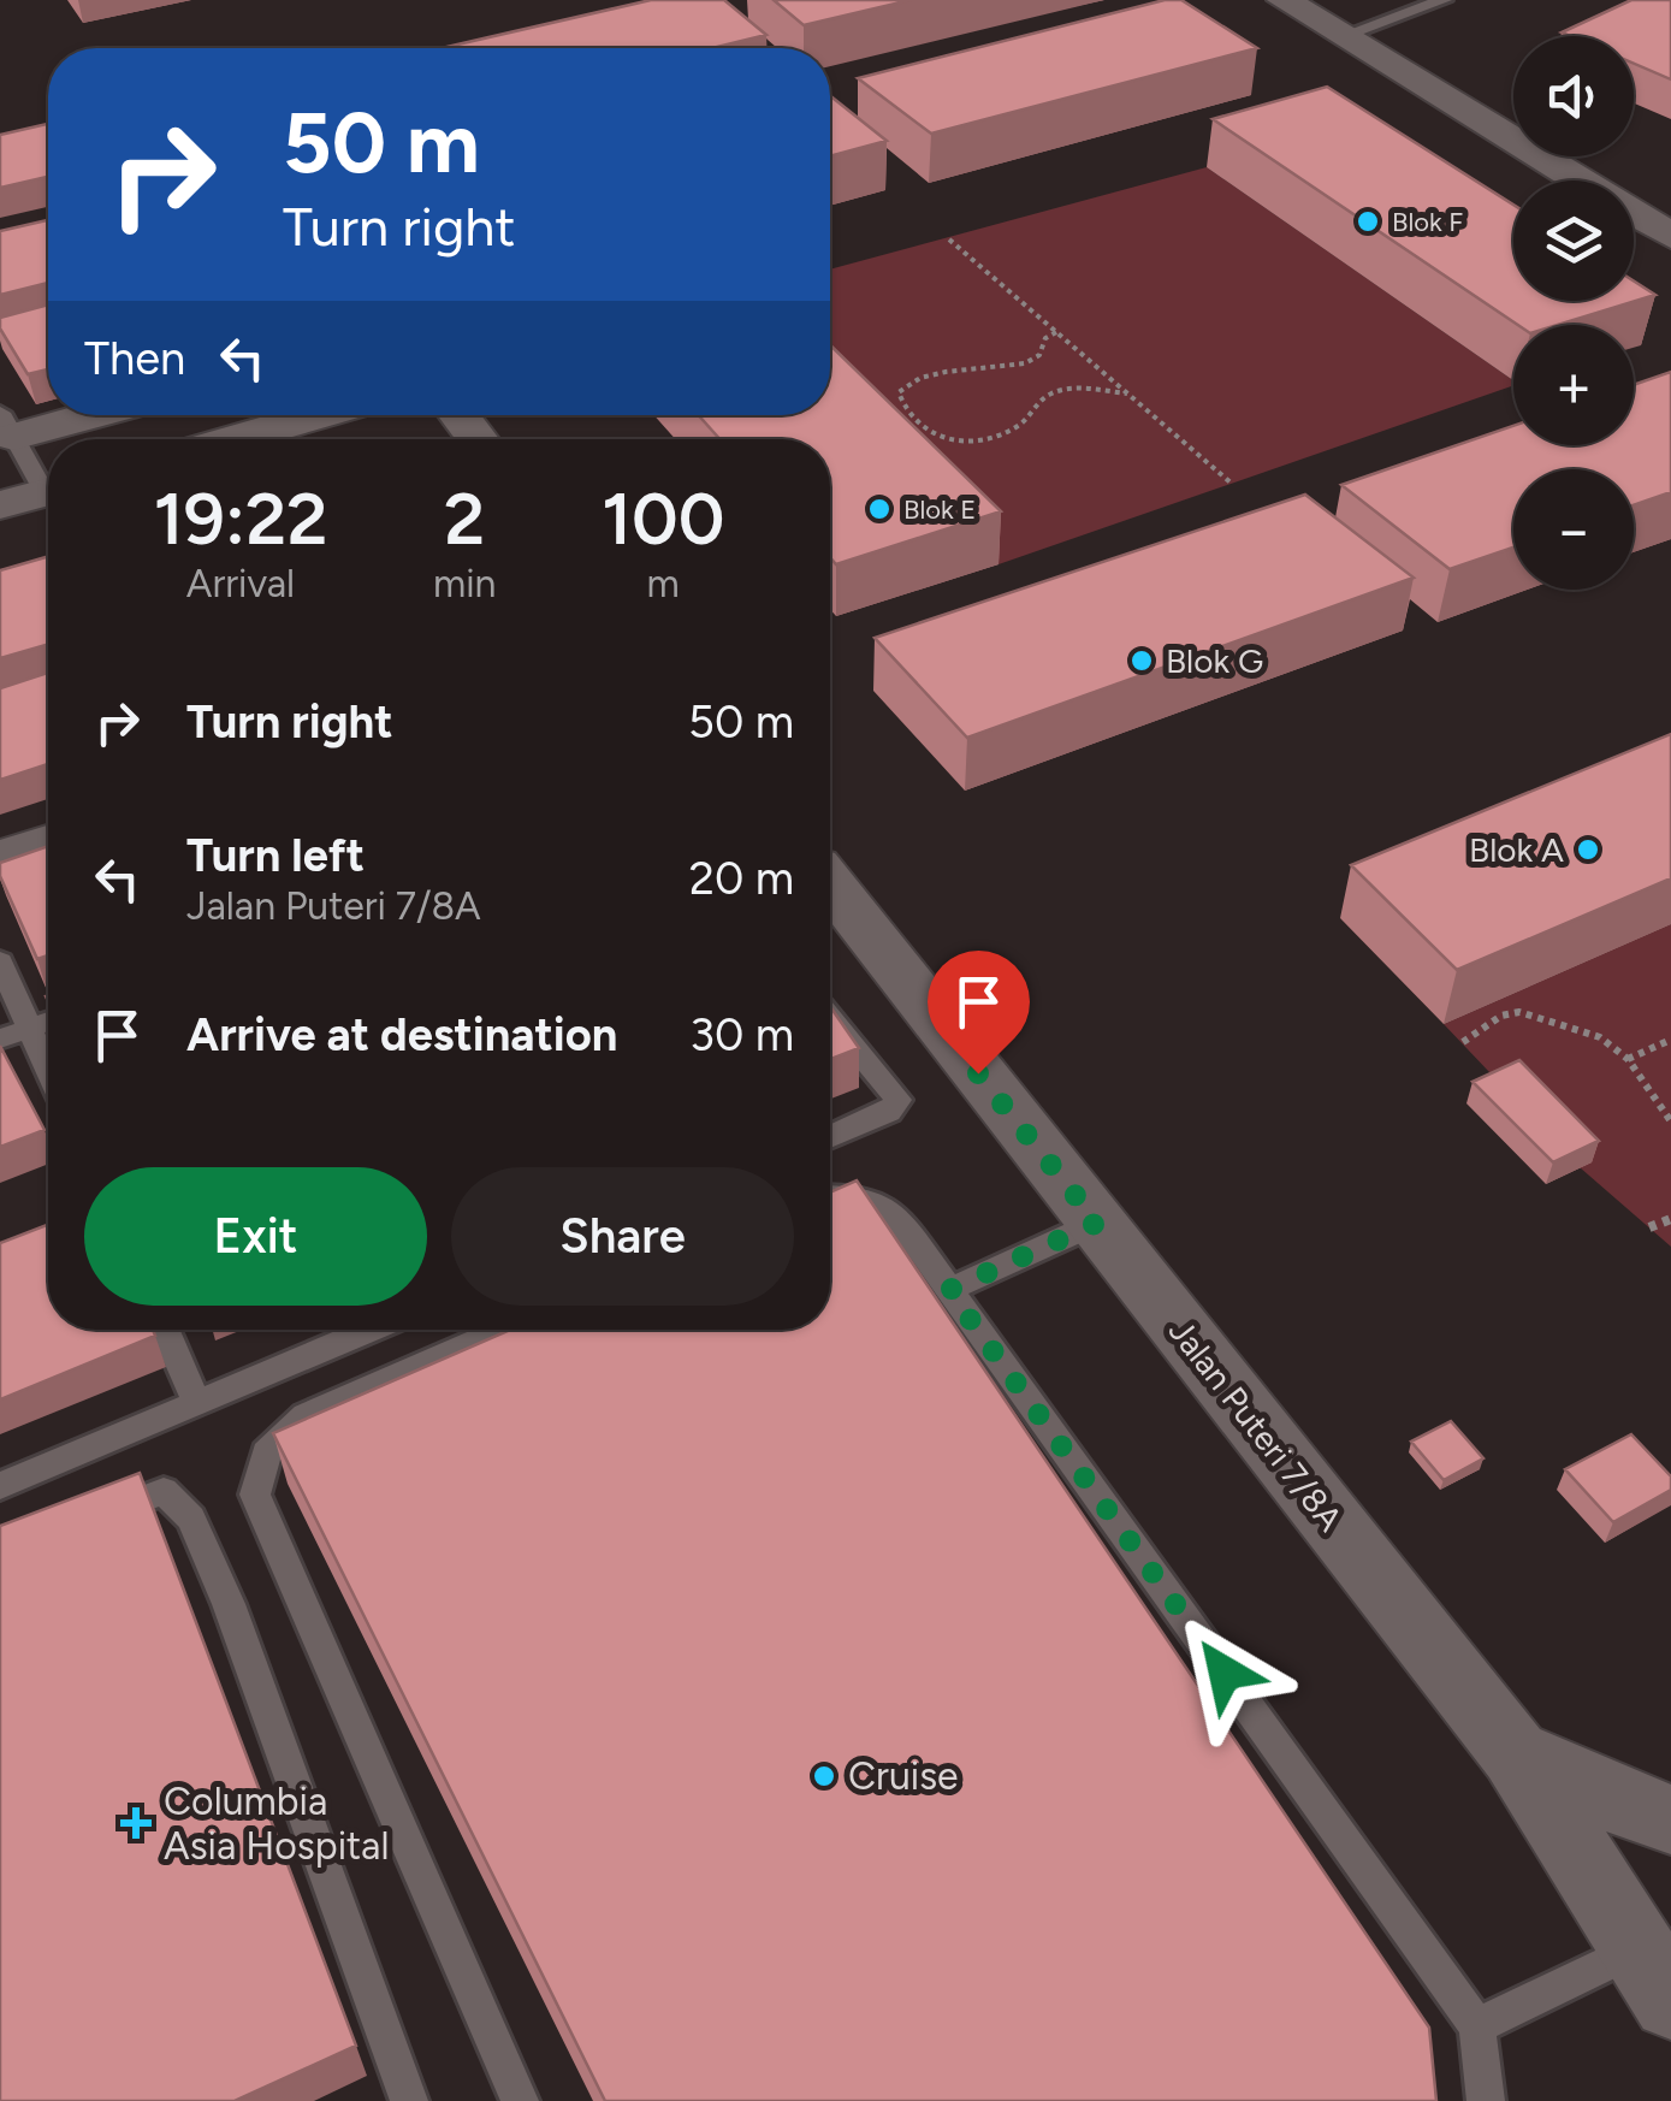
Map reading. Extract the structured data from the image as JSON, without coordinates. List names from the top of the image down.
{
  "streets": {
    "street": ["Jalan Puteri 7/8A"]
  },
  "places": {
    "other": [
      "Blok F",
      "Blok E",
      "Blok G",
      "Blok A",
      "Cruise"
    ],
    "health": ["Columbia Asia Hospital"]
  },
  "page": {
    "map_buttons": ["+", "−"],
    "turn": ["50 m", "Turn right"],
    "then": "Then",
    "eta": [
      "19:22",
      "Arrival",
      "2",
      "min",
      "100",
      "m"
    ],
    "list": [
      {
        "name": "Turn right",
        "value": "50 m"
      },
      {
        "name": "Turn left",
        "note": "Jalan Puteri 7/8A",
        "value": "20 m"
      },
      {
        "name": "Arrive at destination",
        "value": "30 m"
      }
    ],
    "buttons": ["Exit", "Share"]
  }
}
